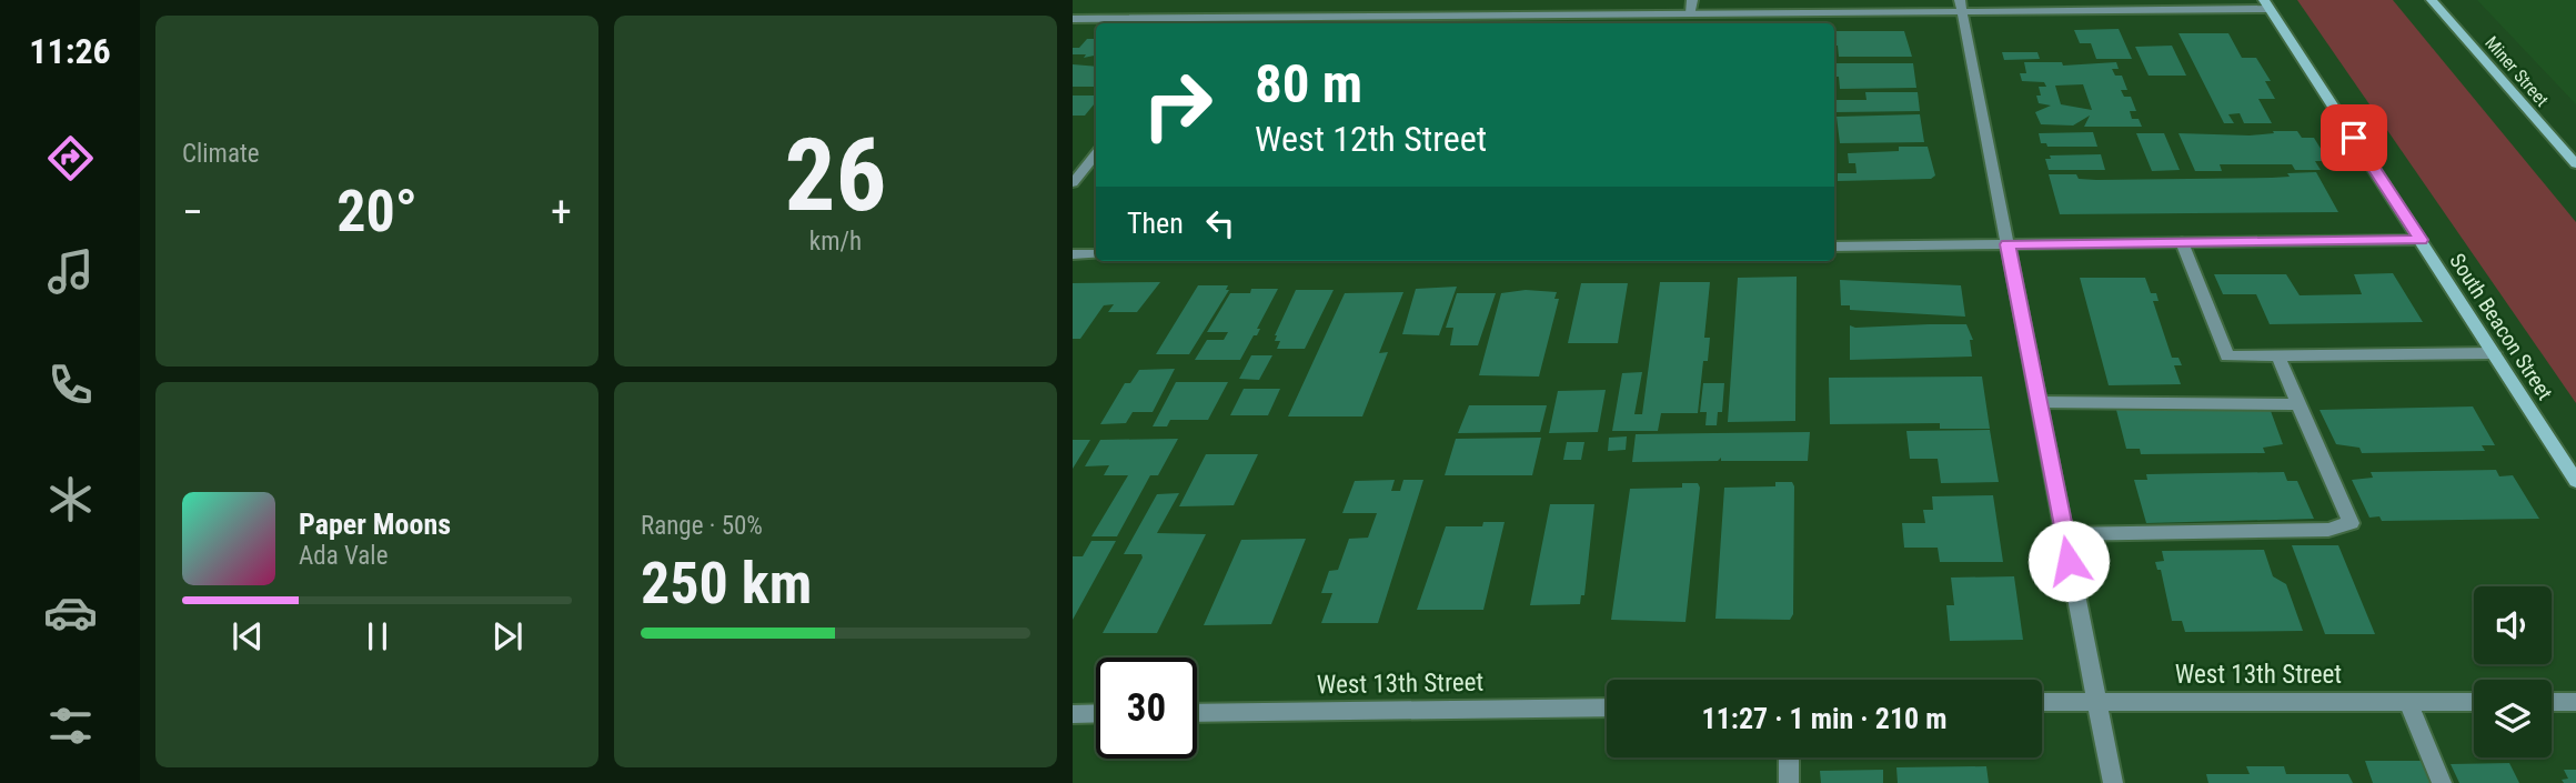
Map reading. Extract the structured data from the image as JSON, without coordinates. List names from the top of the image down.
{
  "streets": {
    "street": ["Miner Street", "South Beacon Street", "West 13th Street"]
  },
  "page": {
    "tabs": "11:26",
    "tile": [
      "Climate",
      ["26", "km/h"],
      ["Range · 50%", "250 km"]
    ],
    "turn": ["80 m", "West 12th Street"],
    "heat": ["−", "20°", "+"],
    "then": "Then",
    "song": ["Paper Moons", "Ada Vale"],
    "limit": "30",
    "trip": "11:27 · 1 min · 210 m"
  }
}
